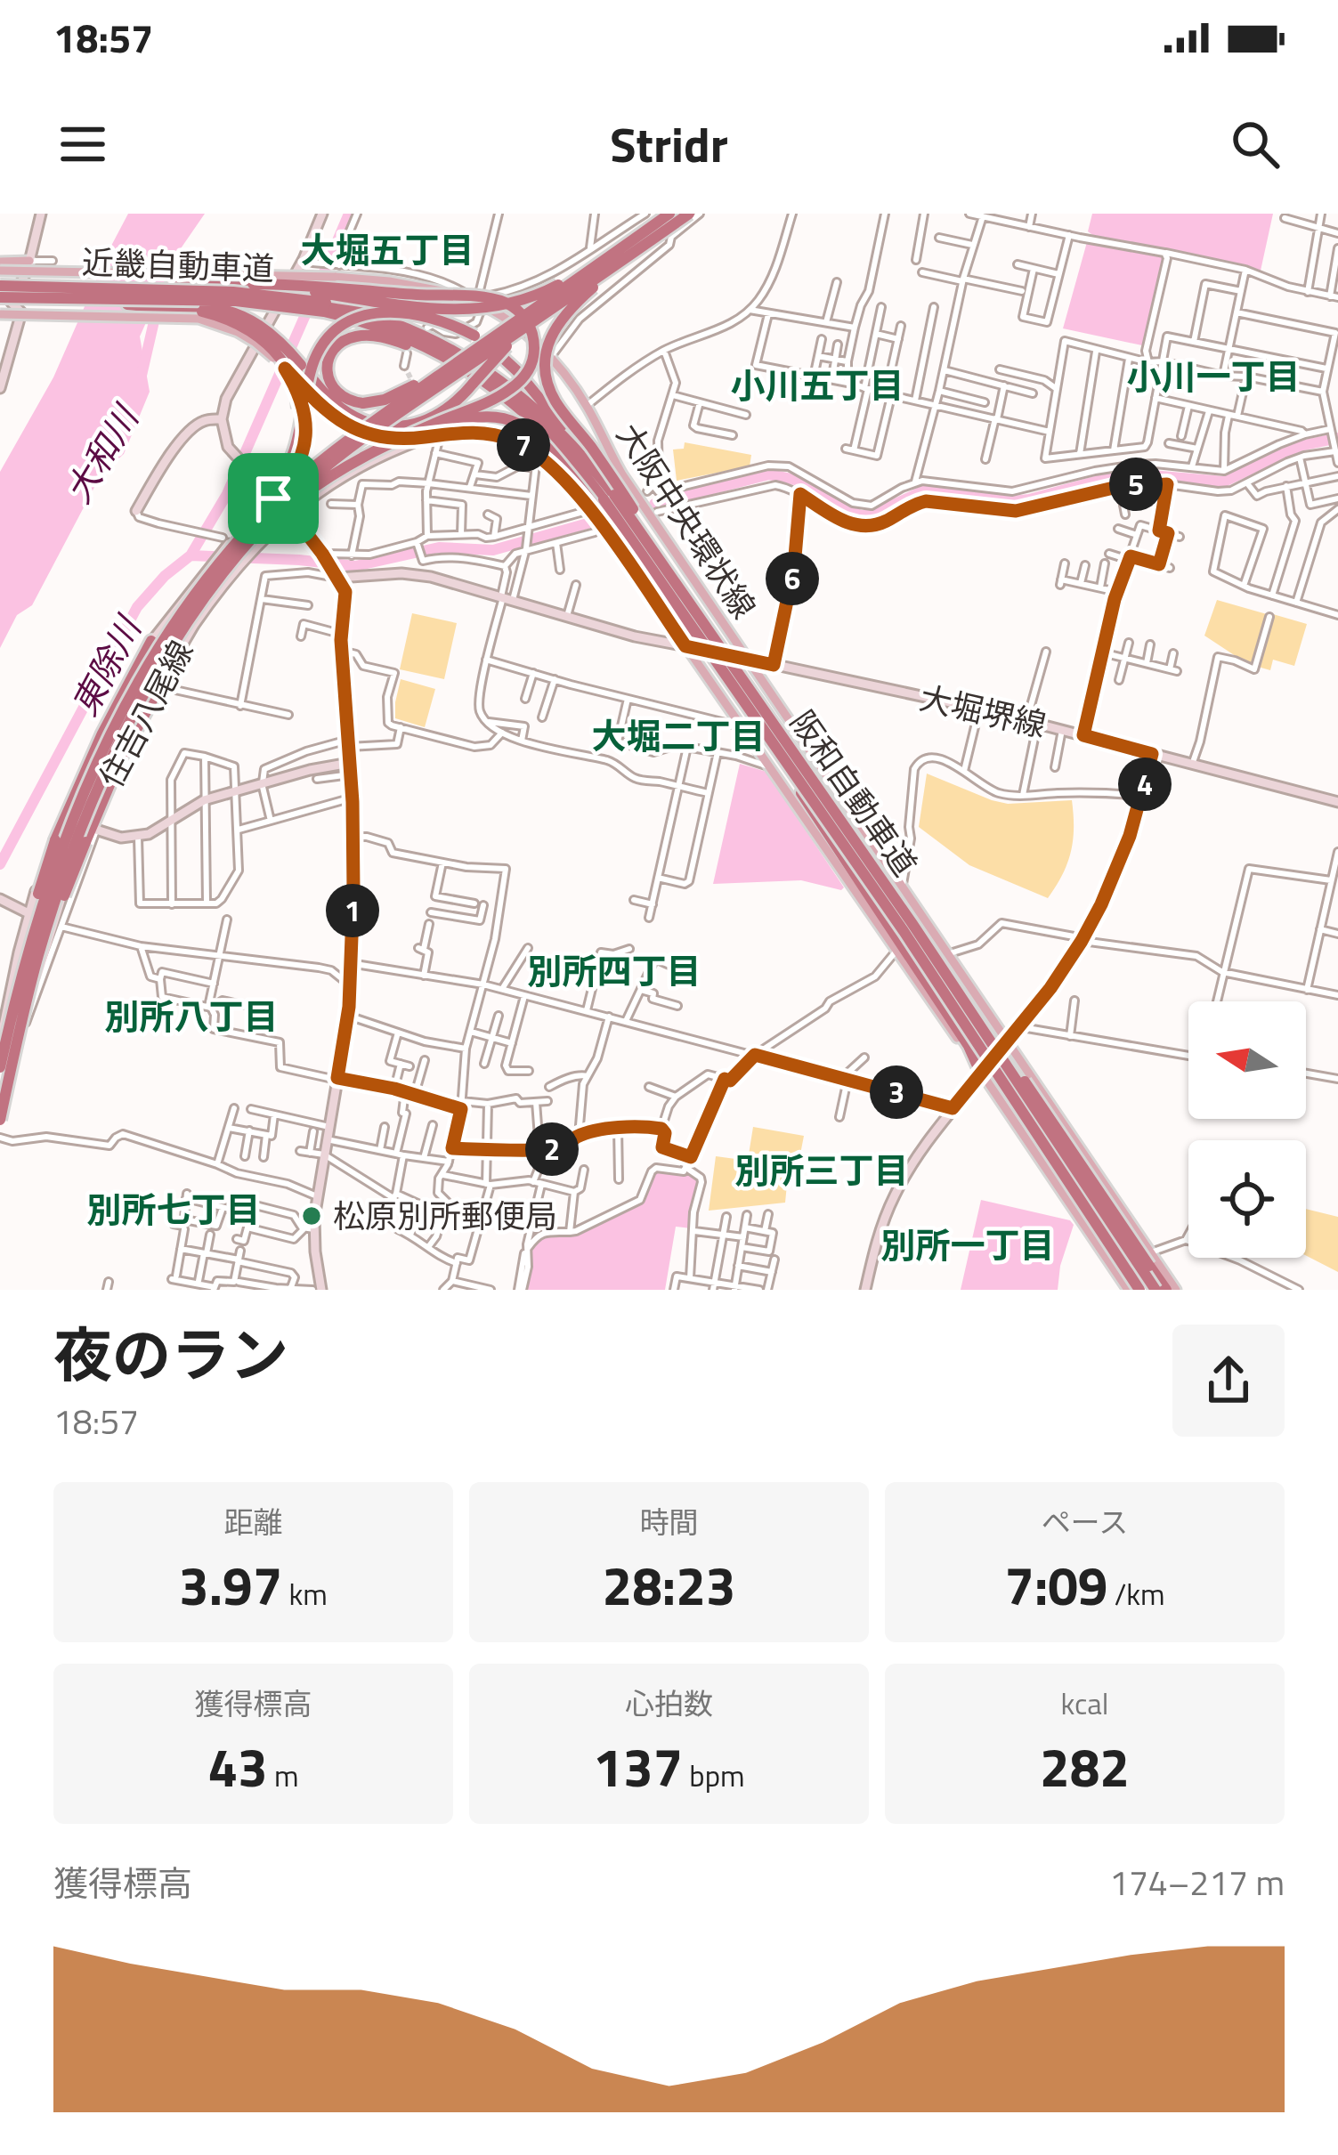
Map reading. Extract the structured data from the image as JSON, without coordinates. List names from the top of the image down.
{
  "streets": {
    "highway": ["近畿自動車道", "阪和自動車道"],
    "main road": ["大阪中央環状線", "大堀堺線", "住吉八尾線"]
  },
  "crossings": [
    ["近畿自動車道", "阪和自動車道"],
    ["大阪中央環状線", "大堀堺線"]
  ],
  "districts": [
    "大堀五丁目",
    "小川一丁目",
    "小川五丁目",
    "大堀二丁目",
    "別所四丁目",
    "別所八丁目",
    "別所三丁目",
    "別所七丁目",
    "別所一丁目"
  ],
  "water": ["大和川", "東除川"],
  "places": ["松原別所郵便局"],
  "north": "left",
  "page": {
    "status": "18:57",
    "header": "Stridr",
    "pins": [
      "7",
      "5",
      "6",
      "4",
      "1",
      "3",
      "2"
    ],
    "heading": ["夜のラン", "18:57"],
    "stats": [
      ["距離", "3.97 km"],
      ["時間", "28:23"],
      ["ペース", "7:09 /km"],
      ["獲得標高", "43 m"],
      ["心拍数", "137 bpm"],
      ["kcal", "282"]
    ],
    "chart": ["獲得標高", "174–217 m"]
  }
}
